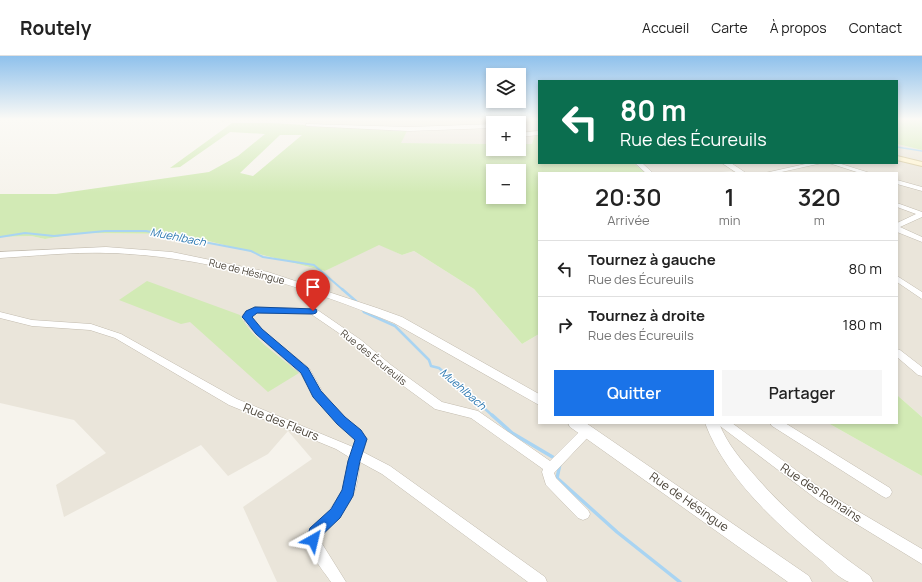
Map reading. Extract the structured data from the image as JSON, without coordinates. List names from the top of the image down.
{
  "streets": {
    "street": [
      "Rue de Hésingue",
      "Rue des Écureuils",
      "Rue des Fleurs",
      "Rue des Romains"
    ]
  },
  "crossings": [
    ["Rue des Écureuils", "Rue des Fleurs"]
  ],
  "water": ["Muehlbach"],
  "page": {
    "header": "Routely",
    "nav": [
      "Accueil",
      "Carte",
      "À propos",
      "Contact"
    ],
    "map_buttons": ["+", "−"],
    "turn": ["80 m", "Rue des Écureuils"],
    "eta": [
      "20:30",
      "Arrivée",
      "1",
      "min",
      "320",
      "m"
    ],
    "list": [
      {
        "name": "Tournez à gauche",
        "note": "Rue des Écureuils",
        "value": "80 m"
      },
      {
        "name": "Tournez à droite",
        "note": "Rue des Écureuils",
        "value": "180 m"
      }
    ],
    "buttons": ["Quitter", "Partager"]
  }
}
